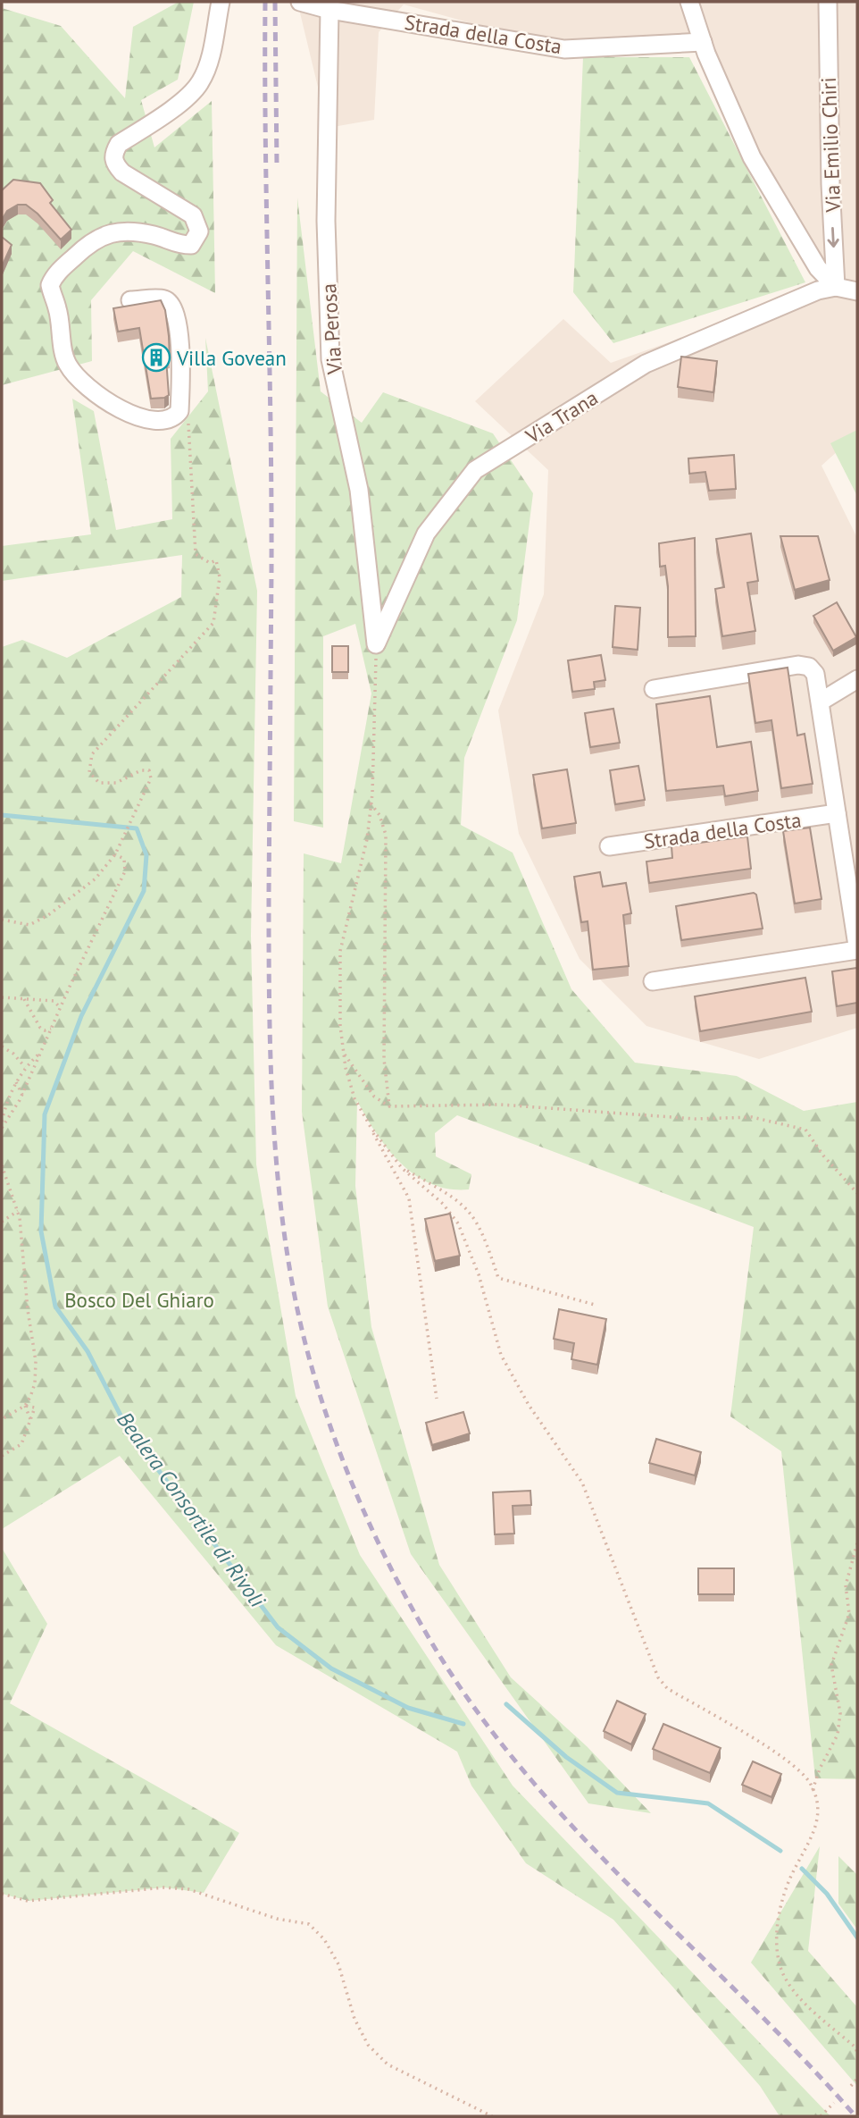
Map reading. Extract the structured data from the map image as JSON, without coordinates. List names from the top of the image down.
{
  "streets": {
    "street": [
      "Strada della Costa",
      "Via Emilio Chiri",
      "Via Perosa",
      "Via Trana"
    ]
  },
  "crossings": [
    ["Strada della Costa", "Via Perosa"],
    ["Via Emilio Chiri", "Via Trana"],
    ["Via Perosa", "Via Trana"]
  ],
  "one_way": ["Via Emilio Chiri"],
  "water": ["Bealera Consortile di Rivoli"],
  "parks": ["Bosco Del Ghiaro"],
  "places": {
    "building": ["Villa Govean"]
  }
}
